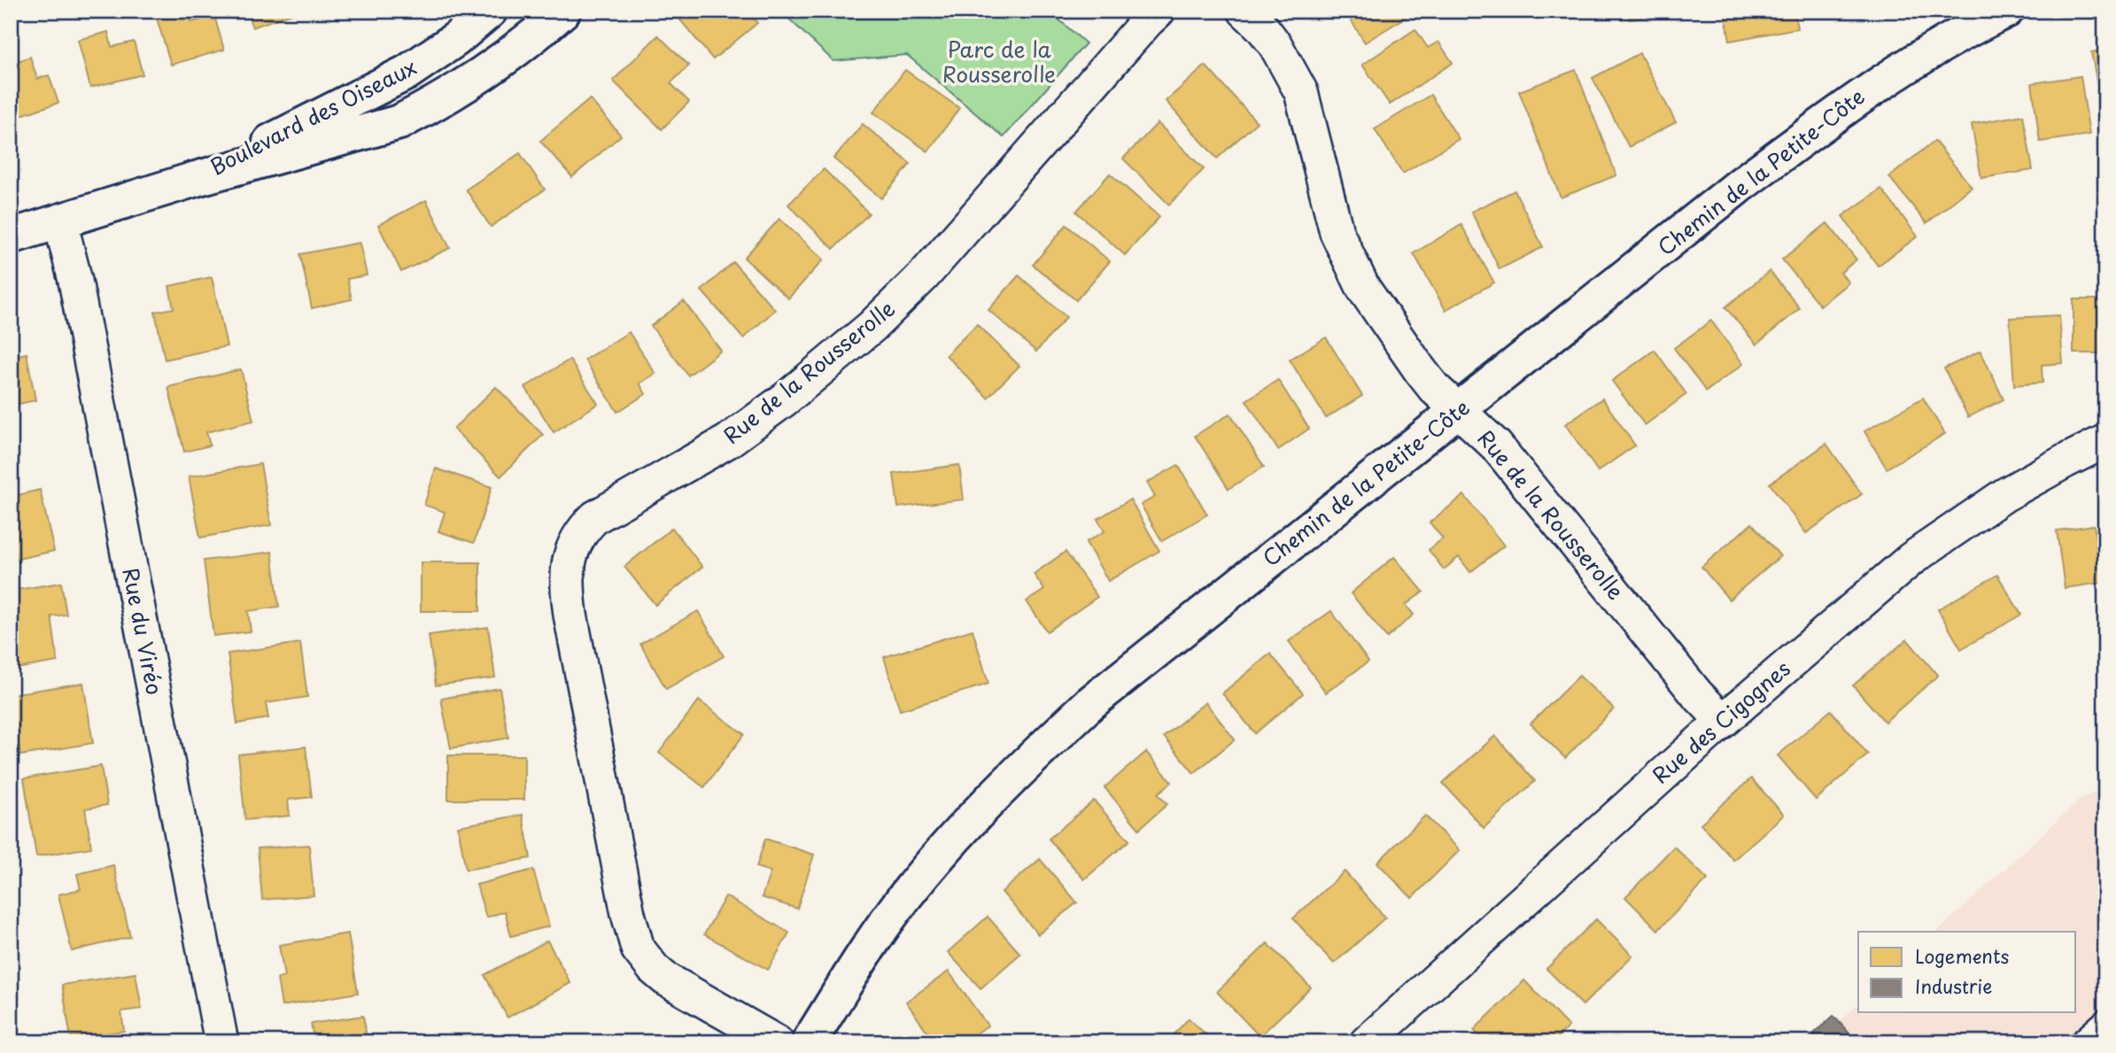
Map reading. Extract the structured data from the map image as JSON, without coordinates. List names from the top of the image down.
{
  "streets": {
    "street": [
      "Boulevard des Oiseaux",
      "Chemin de la Petite-Côte",
      "Rue de la Rousserolle",
      "Rue du Viréo",
      "Rue des Cigognes"
    ]
  },
  "crossings": [
    ["Boulevard des Oiseaux", "Rue du Viréo"],
    ["Chemin de la Petite-Côte", "Rue de la Rousserolle"],
    ["Rue de la Rousserolle", "Rue des Cigognes"]
  ],
  "parks": ["Parc de la Rousserolle"],
  "legend": ["Logements", "Industrie"]
}
